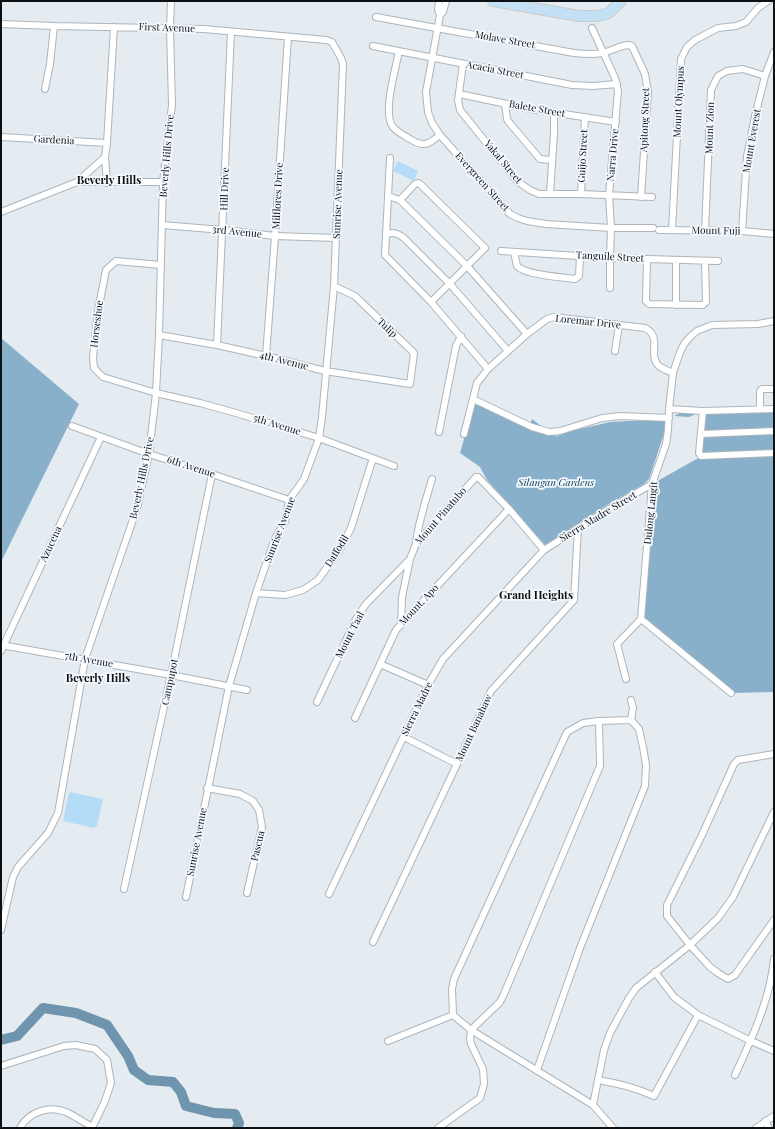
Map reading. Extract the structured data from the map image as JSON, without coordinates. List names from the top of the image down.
{
  "streets": {
    "street": [
      "First Avenue",
      "Molave Street",
      "Acacia Street",
      "Mount Olympus",
      "Balete Street",
      "Apitong Street",
      "Mount Zion",
      "Gardenia",
      "Mount Everest",
      "Narra Drive",
      "Beverly Hills Drive",
      "Guijo Street",
      "Yakal Street",
      "Evergreen Street",
      "Hill Drive",
      "Milflores Drive",
      "Sunrise Avenue",
      "Mount Fuji",
      "3rd Avenue",
      "Tanguile Street",
      "Loremar Drive",
      "Horseshoe",
      "Tulip",
      "4th Avenue",
      "5th Avenue",
      "6th Avenue",
      "Dulong Langit",
      "Mount Pinatubo",
      "Sierra Madre Street",
      "Azucena",
      "Daffodil",
      "Mount. Apo",
      "Mount Taal",
      "7th Avenue",
      "Campupot",
      "Sierra Madre",
      "Mount Banahaw",
      "Pascua"
    ]
  },
  "crossings": [
    ["First Avenue", "Beverly Hills Drive"],
    ["First Avenue", "Hill Drive"],
    ["First Avenue", "Milflores Drive"],
    ["First Avenue", "Sunrise Avenue"],
    ["Molave Street", "Apitong Street"],
    ["Molave Street", "Narra Drive"],
    ["Molave Street", "Evergreen Street"],
    ["Acacia Street", "Narra Drive"],
    ["Acacia Street", "Yakal Street"],
    ["Acacia Street", "Evergreen Street"],
    ["Mount Olympus", "Mount Fuji"],
    ["Balete Street", "Narra Drive"],
    ["Balete Street", "Guijo Street"],
    ["Balete Street", "Yakal Street"],
    ["Apitong Street", "Yakal Street"],
    ["Mount Zion", "Mount Everest"],
    ["Mount Zion", "Mount Fuji"],
    ["Mount Everest", "Mount Fuji"],
    ["Narra Drive", "Yakal Street"],
    ["Narra Drive", "Evergreen Street"],
    ["Narra Drive", "Tanguile Street"],
    ["Beverly Hills Drive", "3rd Avenue"],
    ["Beverly Hills Drive", "Horseshoe"],
    ["Beverly Hills Drive", "4th Avenue"],
    ["Beverly Hills Drive", "5th Avenue"],
    ["Beverly Hills Drive", "6th Avenue"],
    ["Beverly Hills Drive", "7th Avenue"],
    ["Guijo Street", "Yakal Street"],
    ["Evergreen Street", "Mount Fuji"],
    ["Hill Drive", "3rd Avenue"],
    ["Hill Drive", "4th Avenue"],
    ["Milflores Drive", "3rd Avenue"],
    ["Milflores Drive", "4th Avenue"],
    ["Sunrise Avenue", "3rd Avenue"],
    ["Sunrise Avenue", "Tulip"],
    ["Sunrise Avenue", "4th Avenue"],
    ["Sunrise Avenue", "5th Avenue"],
    ["Sunrise Avenue", "6th Avenue"],
    ["Sunrise Avenue", "Daffodil"],
    ["Sunrise Avenue", "7th Avenue"],
    ["Sunrise Avenue", "Pascua"],
    ["Loremar Drive", "Dulong Langit"],
    ["Horseshoe", "5th Avenue"],
    ["Tulip", "4th Avenue"],
    ["5th Avenue", "Daffodil"],
    ["6th Avenue", "Azucena"],
    ["6th Avenue", "Campupot"],
    ["Dulong Langit", "Sierra Madre Street"],
    ["Mount Pinatubo", "Mount. Apo"],
    ["Mount Pinatubo", "Mount Taal"],
    ["Sierra Madre Street", "Sierra Madre"],
    ["Sierra Madre Street", "Mount Banahaw"],
    ["Azucena", "7th Avenue"],
    ["7th Avenue", "Campupot"]
  ],
  "districts": ["Beverly Hills", "Grand Heights", "Beverly Hills"],
  "parks": ["Silangan Gardens"]
}
